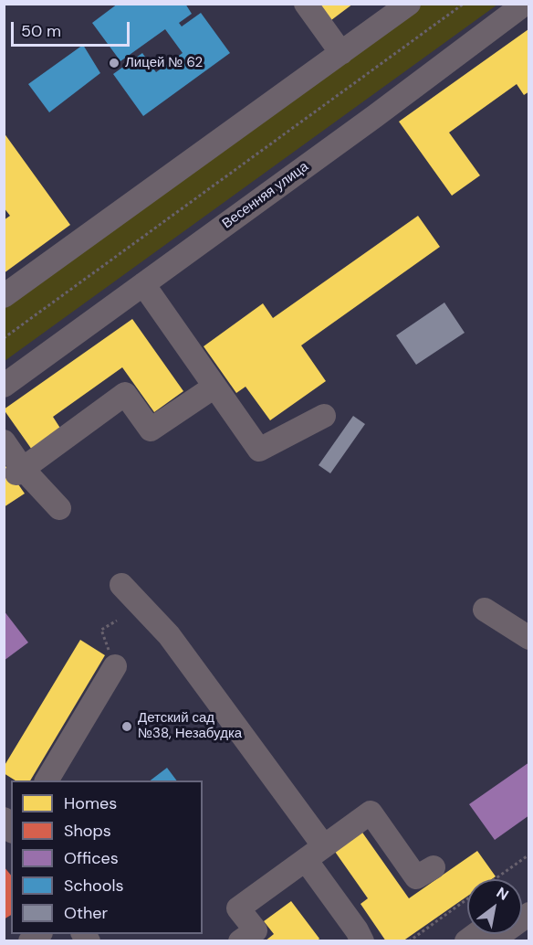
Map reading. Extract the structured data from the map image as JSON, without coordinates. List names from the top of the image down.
{
  "streets": {
    "street": ["Весенняя улица"]
  },
  "places": ["Лицей № 62", "Детский сад №38, Незабудка"],
  "legend": [
    "Homes",
    "Shops",
    "Offices",
    "Schools",
    "Other"
  ],
  "scale_bar": "50 m",
  "north": "top right"
}
